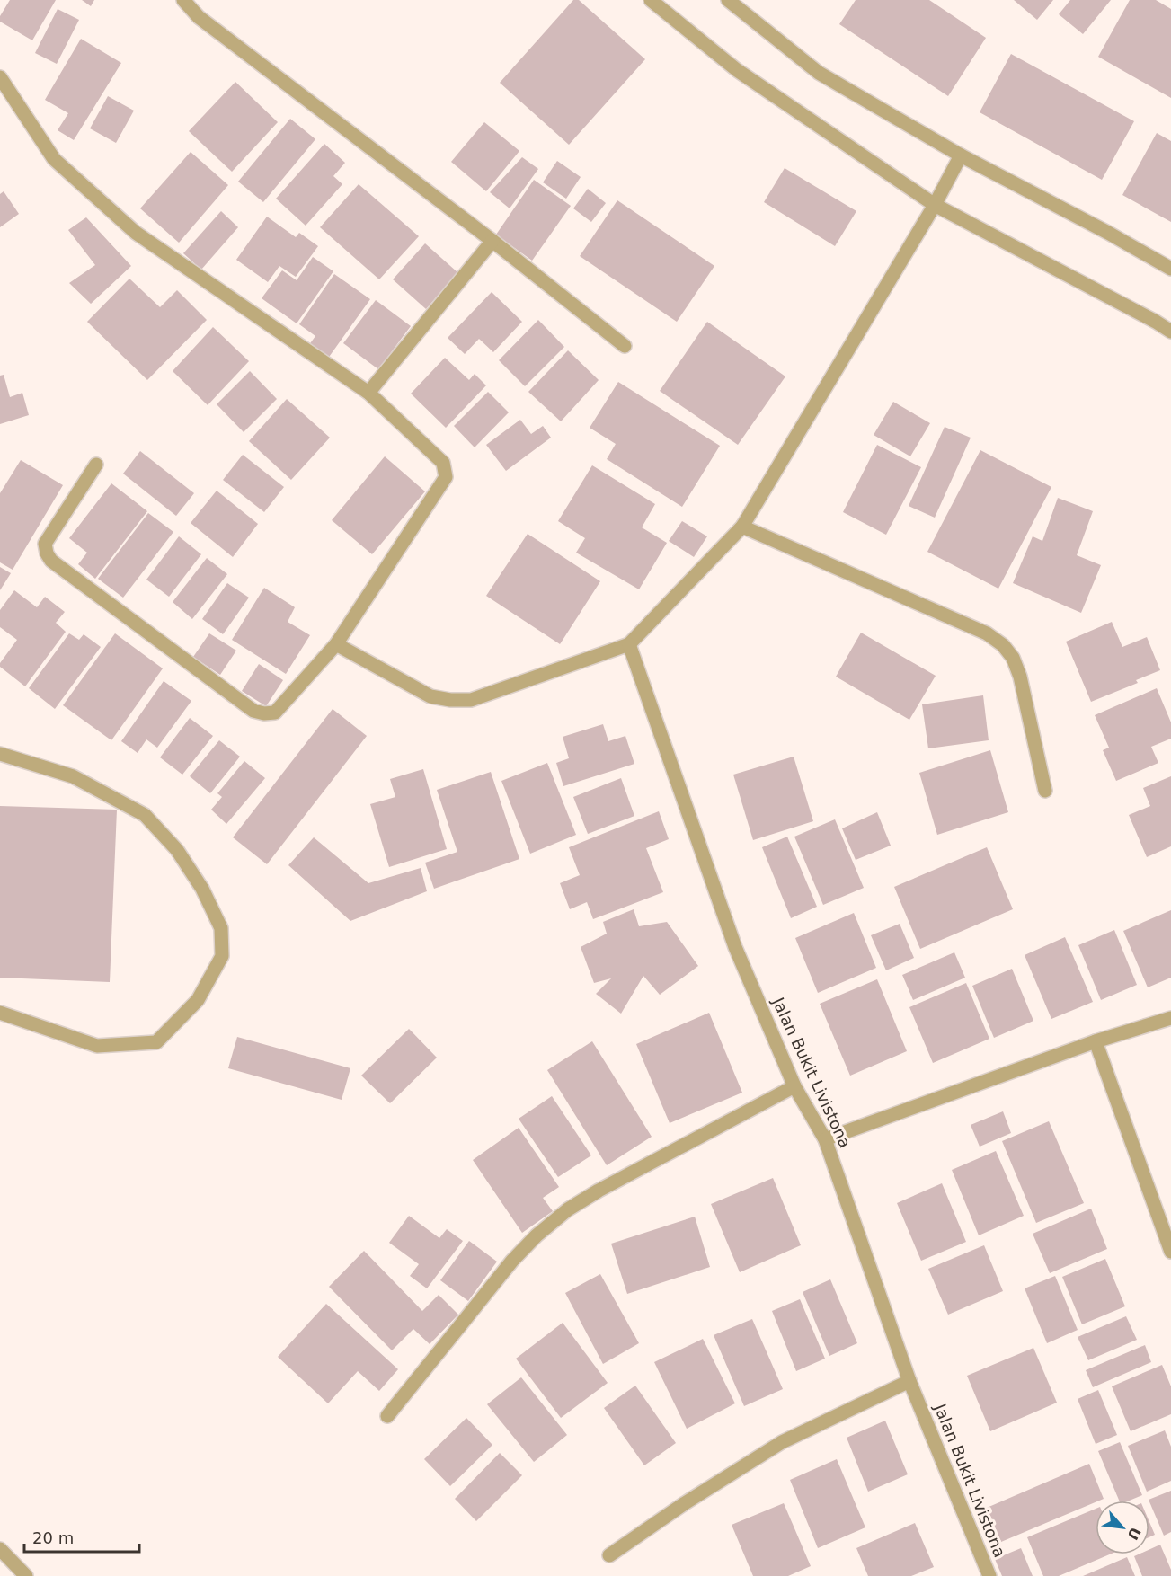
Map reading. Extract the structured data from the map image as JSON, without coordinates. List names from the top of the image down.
{
  "streets": {
    "street": ["Jalan Bukit Livistona"]
  },
  "scale_bar": "20 m",
  "north": "bottom right"
}
